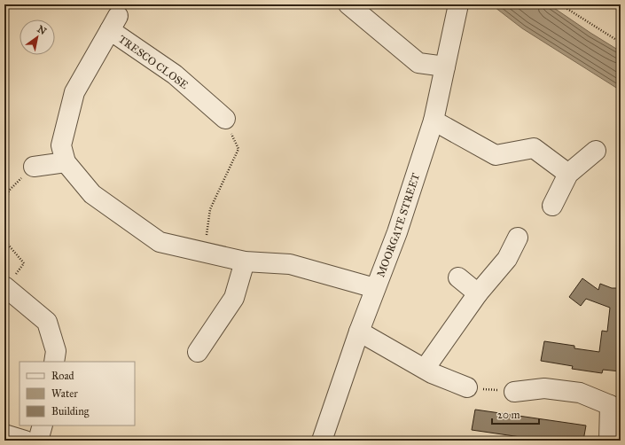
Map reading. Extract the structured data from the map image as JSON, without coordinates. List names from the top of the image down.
{
  "streets": {
    "street": ["TRESCO CLOSE", "MOORGATE STREET"]
  },
  "crossings": [
    ["TRESCO CLOSE", "MOORGATE STREET"]
  ],
  "legend": ["Road", "Water", "Building"],
  "scale_bar": "20 m",
  "north": "top right"
}
